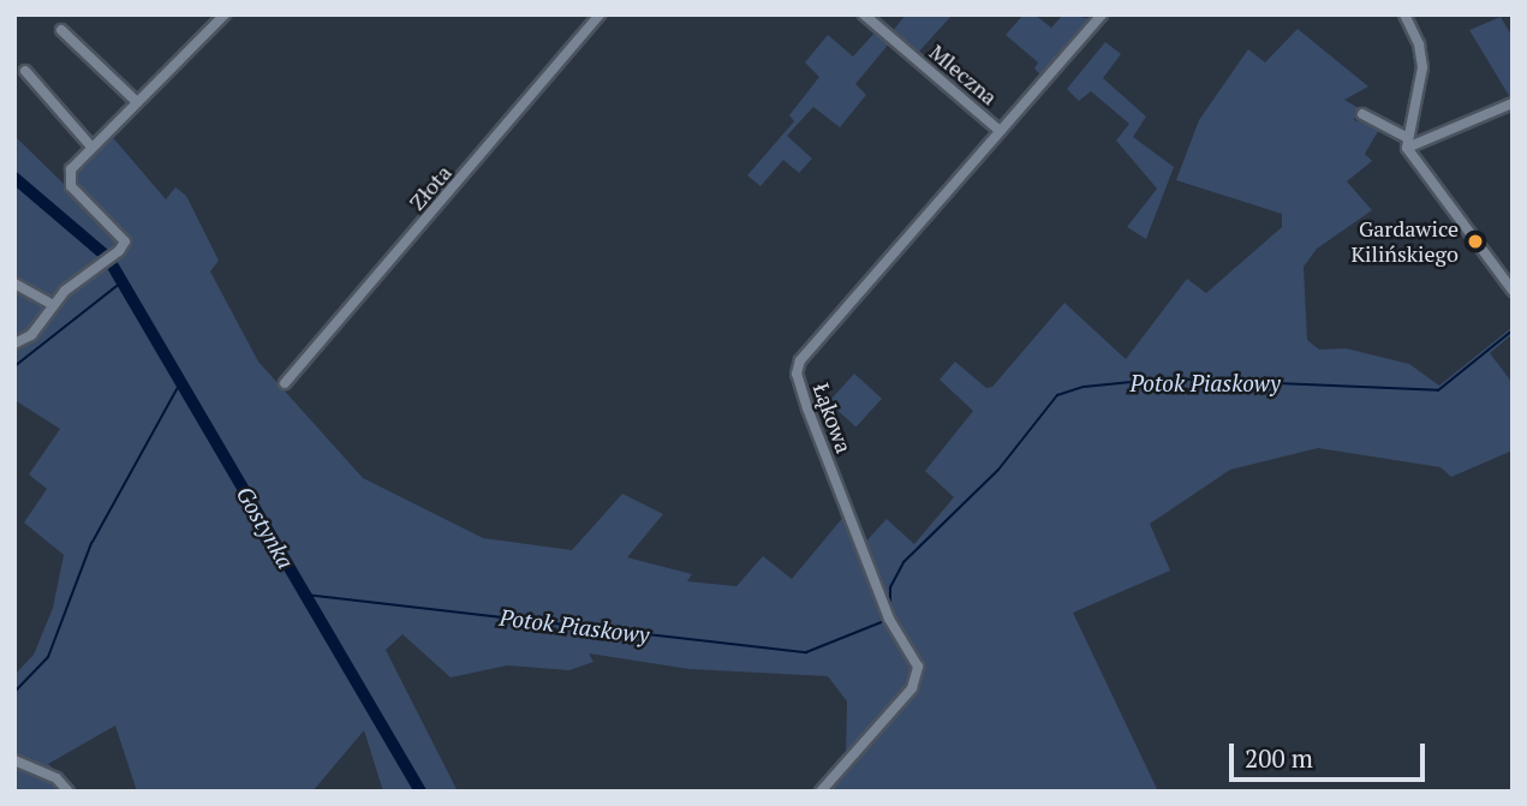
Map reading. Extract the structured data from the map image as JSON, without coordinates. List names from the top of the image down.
{
  "streets": {
    "street": ["Mleczna", "Złota", "Łąkowa"]
  },
  "crossings": [
    ["Mleczna", "Łąkowa"]
  ],
  "water": ["Potok Piaskowy", "Gostynka"],
  "places": ["Gardawice Kilińskiego"],
  "scale_bar": "200 m"
}
